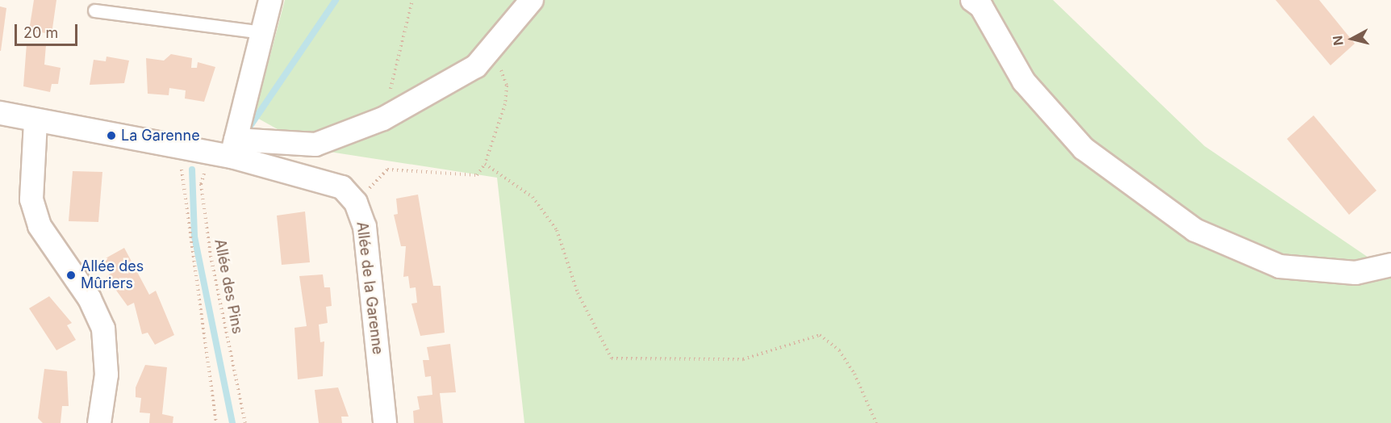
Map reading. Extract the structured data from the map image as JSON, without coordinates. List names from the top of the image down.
{
  "streets": {
    "street": ["Allée de la Garenne"],
    "path": ["Allée des Pins"]
  },
  "crossings": [
    ["Allée des Pins", "Allée de la Garenne"]
  ],
  "places": ["La Garenne", "Allée des Mûriers"],
  "scale_bar": "20 m",
  "north": "left"
}
